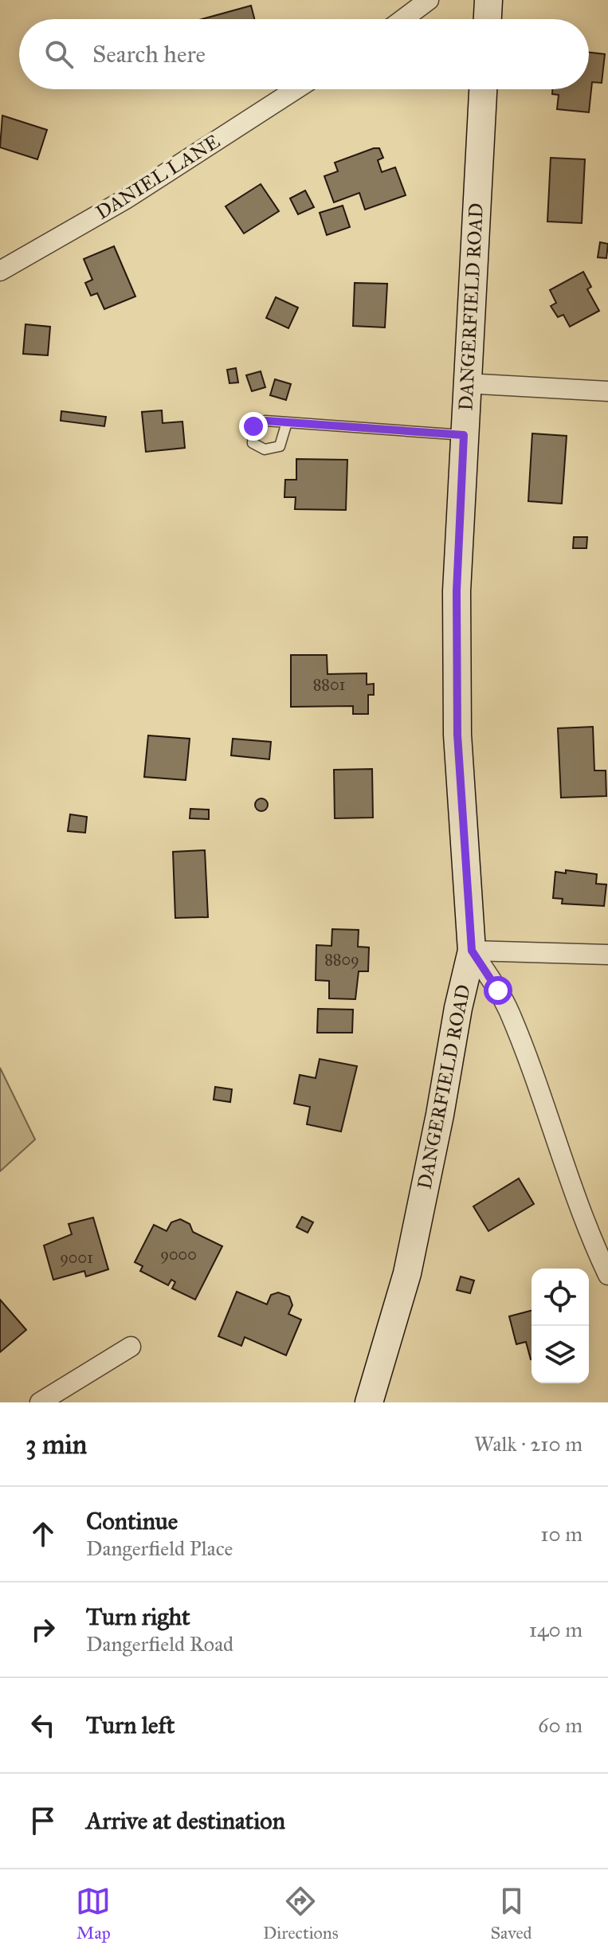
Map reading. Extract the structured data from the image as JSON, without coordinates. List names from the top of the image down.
{
  "streets": {
    "street": ["DANIEL LANE", "DANGERFIELD ROAD"]
  },
  "house_numbers": [
    "8801",
    "8809",
    "9000",
    "9001"
  ],
  "page": {
    "search": "Search here",
    "heading": ["3 min", "Walk · 210 m"],
    "list": [
      ["Continue", "Dangerfield Place", "10 m"],
      ["Turn right", "Dangerfield Road", "140 m"],
      ["Turn left", "60 m"],
      "Arrive at destination"
    ],
    "nav": ["Map", "Directions", "Saved"]
  }
}
